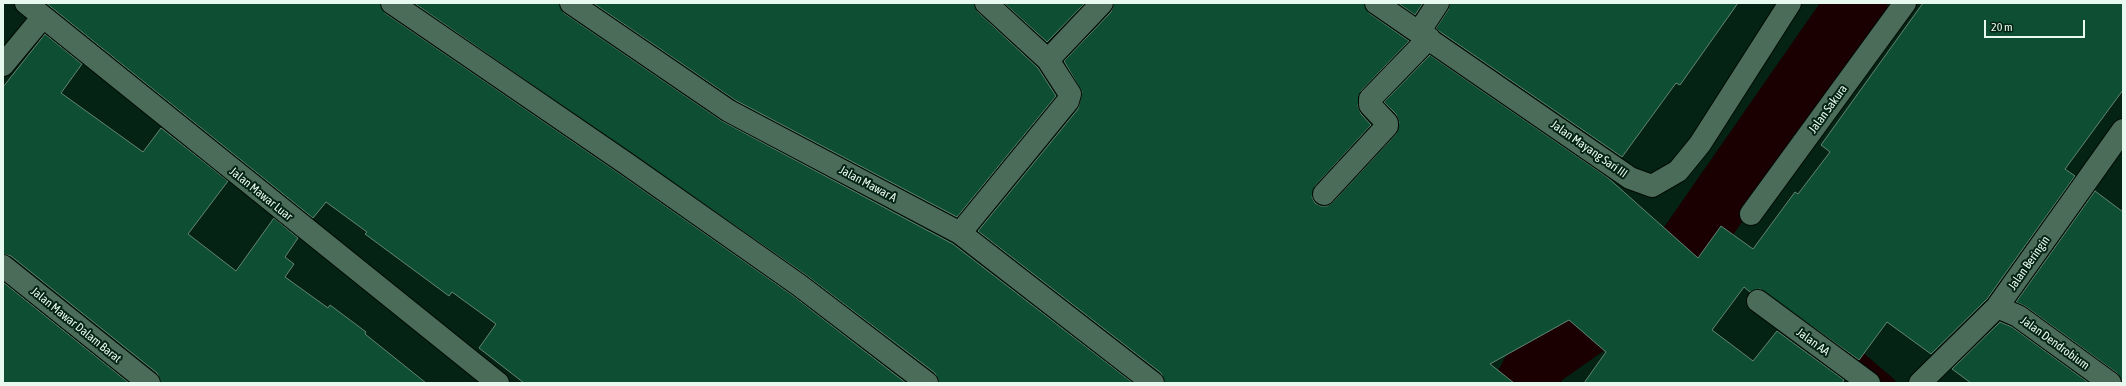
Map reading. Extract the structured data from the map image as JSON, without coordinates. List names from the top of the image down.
{
  "streets": {
    "street": [
      "Jalan Sakura",
      "Jalan Mayang Sari III",
      "Jalan Mawar A",
      "Jalan Mawar Luar",
      "Jalan Beringin",
      "Jalan Mawar Dalam Barat",
      "Jalan AA",
      "Jalan Dendrobium"
    ]
  },
  "crossings": [
    ["Jalan Beringin", "Jalan Dendrobium"]
  ],
  "scale_bar": "20 m"
}
